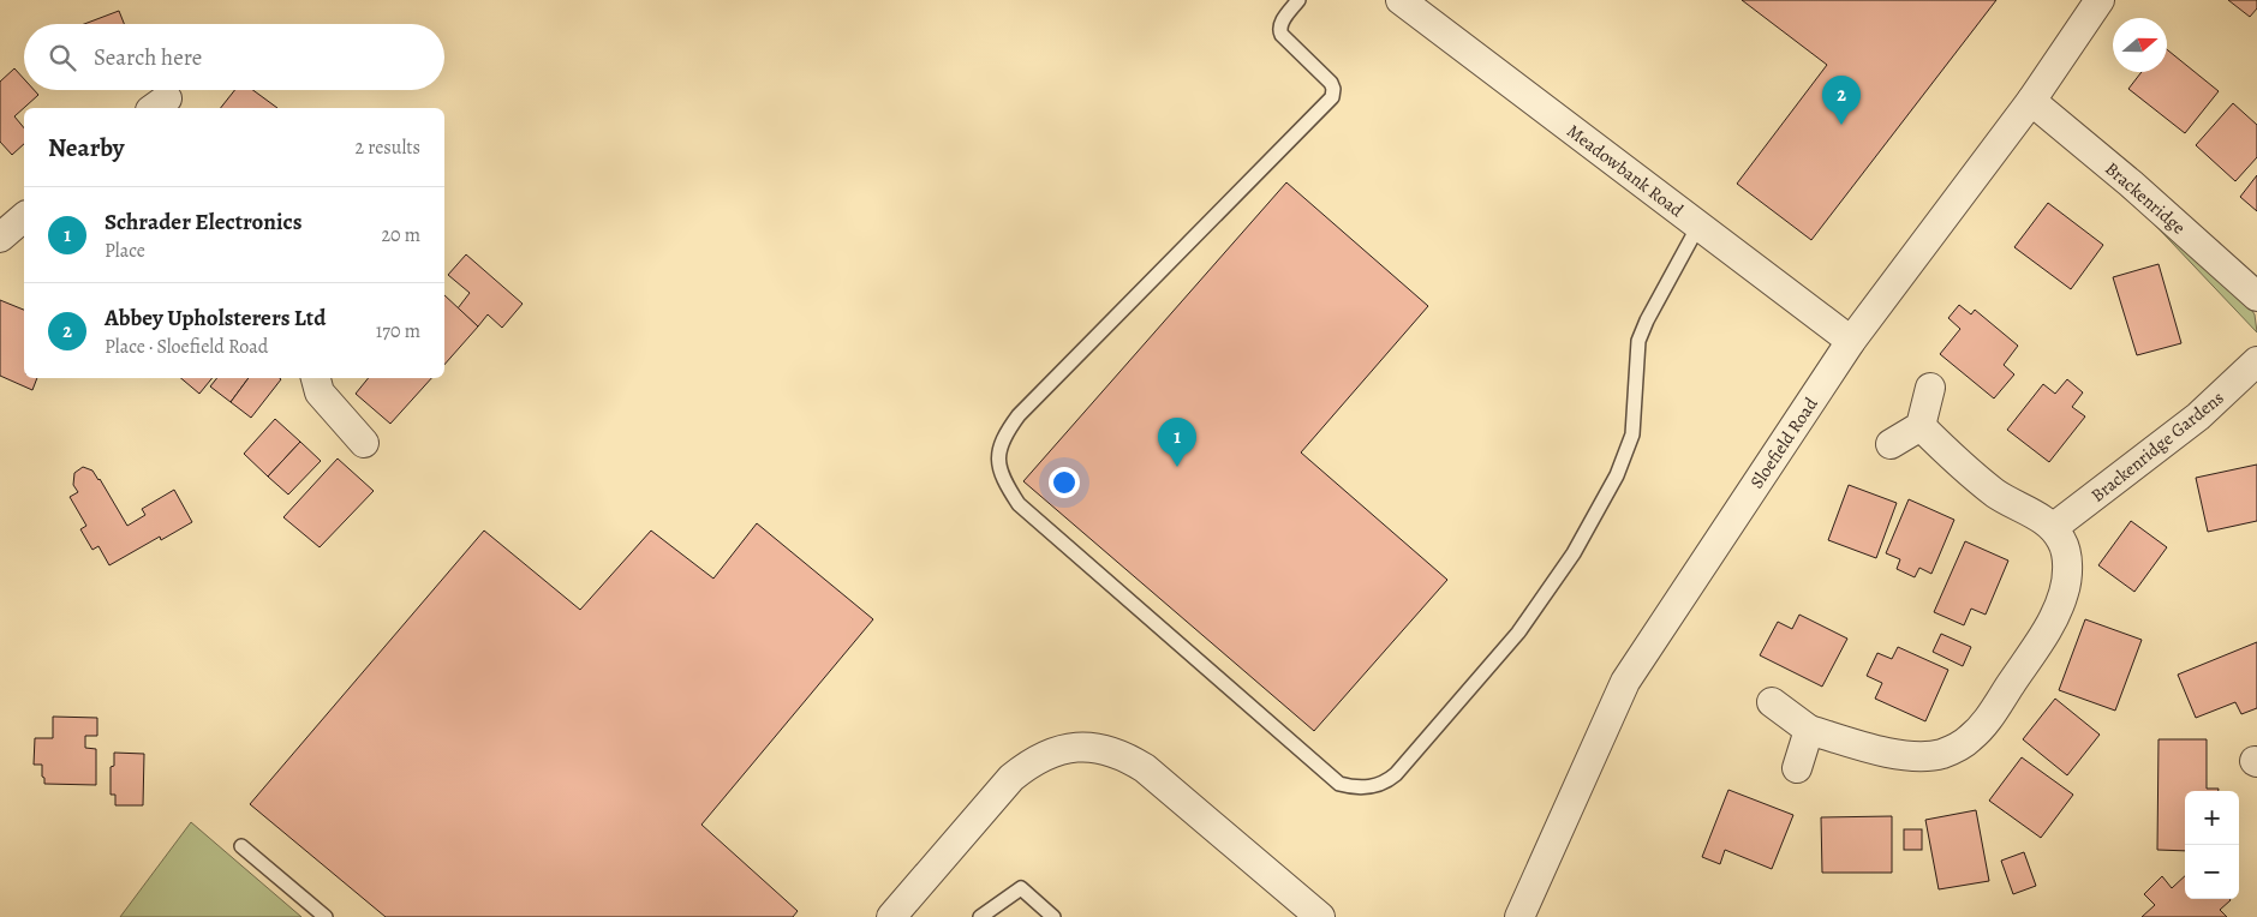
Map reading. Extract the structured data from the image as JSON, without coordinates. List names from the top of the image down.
{
  "streets": {
    "street": [
      "Meadowbank Road",
      "Brackenridge",
      "Sloefield Road",
      "Brackenridge Gardens"
    ]
  },
  "crossings": [
    ["Meadowbank Road", "Sloefield Road"],
    ["Brackenridge", "Sloefield Road"]
  ],
  "north": "right",
  "page": {
    "search": "Search here",
    "pins": ["2", "1"],
    "heading": ["Nearby", "2 results"],
    "list": [
      {
        "mark": "1",
        "name": "Schrader Electronics",
        "note": "Place",
        "value": "20 m"
      },
      {
        "mark": "2",
        "name": "Abbey Upholsterers Ltd",
        "note": "Place · Sloefield Road",
        "value": "170 m"
      }
    ],
    "map_buttons": ["+", "−"]
  }
}
